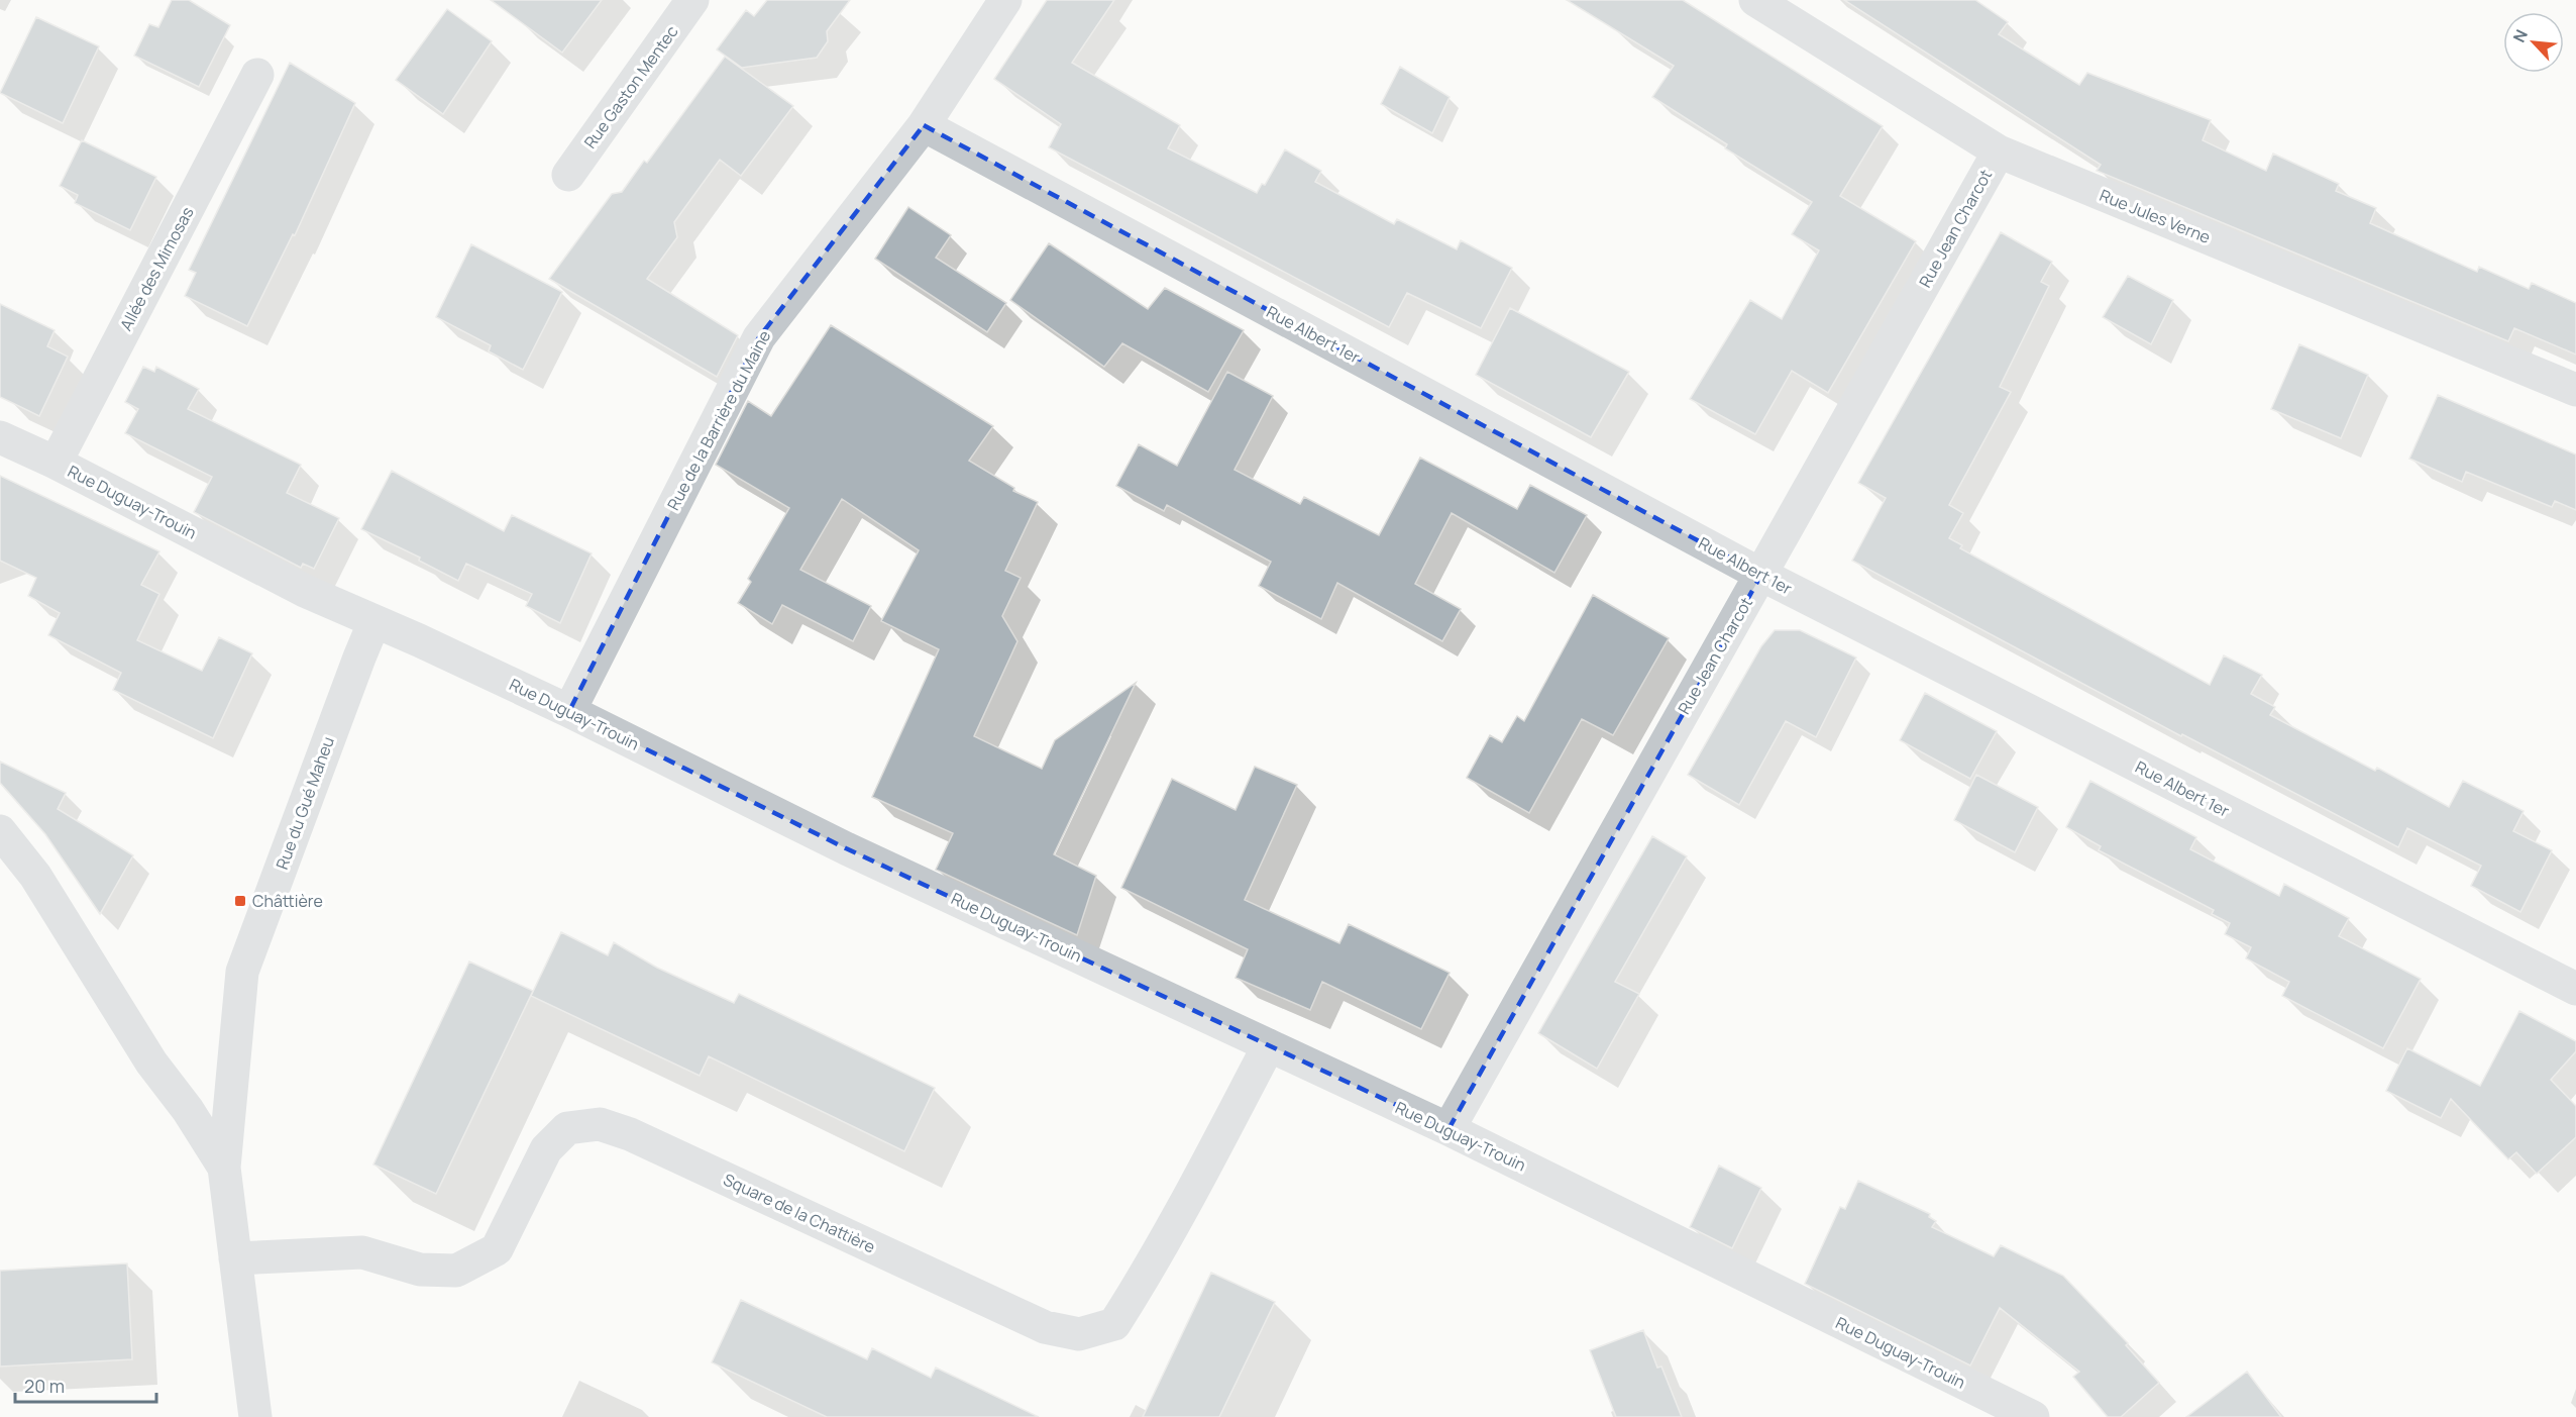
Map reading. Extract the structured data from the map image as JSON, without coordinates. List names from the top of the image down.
{
  "streets": {
    "street": [
      "Rue Gaston Mentec",
      "Rue Jules Verne",
      "Rue Jean Charcot",
      "Allée des Mimosas",
      "Rue Albert 1er",
      "Rue de la Barrière du Maine",
      "Rue Duguay-Trouin",
      "Rue du Gué Maheu",
      "Square de la Chattière"
    ]
  },
  "crossings": [
    ["Rue Jules Verne", "Rue Jean Charcot"],
    ["Rue Jean Charcot", "Rue Albert 1er"],
    ["Rue Jean Charcot", "Rue Duguay-Trouin"],
    ["Allée des Mimosas", "Rue Duguay-Trouin"],
    ["Rue Albert 1er", "Rue de la Barrière du Maine"],
    ["Rue de la Barrière du Maine", "Rue Duguay-Trouin"],
    ["Rue Duguay-Trouin", "Rue du Gué Maheu"],
    ["Rue Duguay-Trouin", "Square de la Chattière"]
  ],
  "places": {
    "transit": ["Châttière"]
  },
  "scale_bar": "20 m",
  "north": "top left"
}
